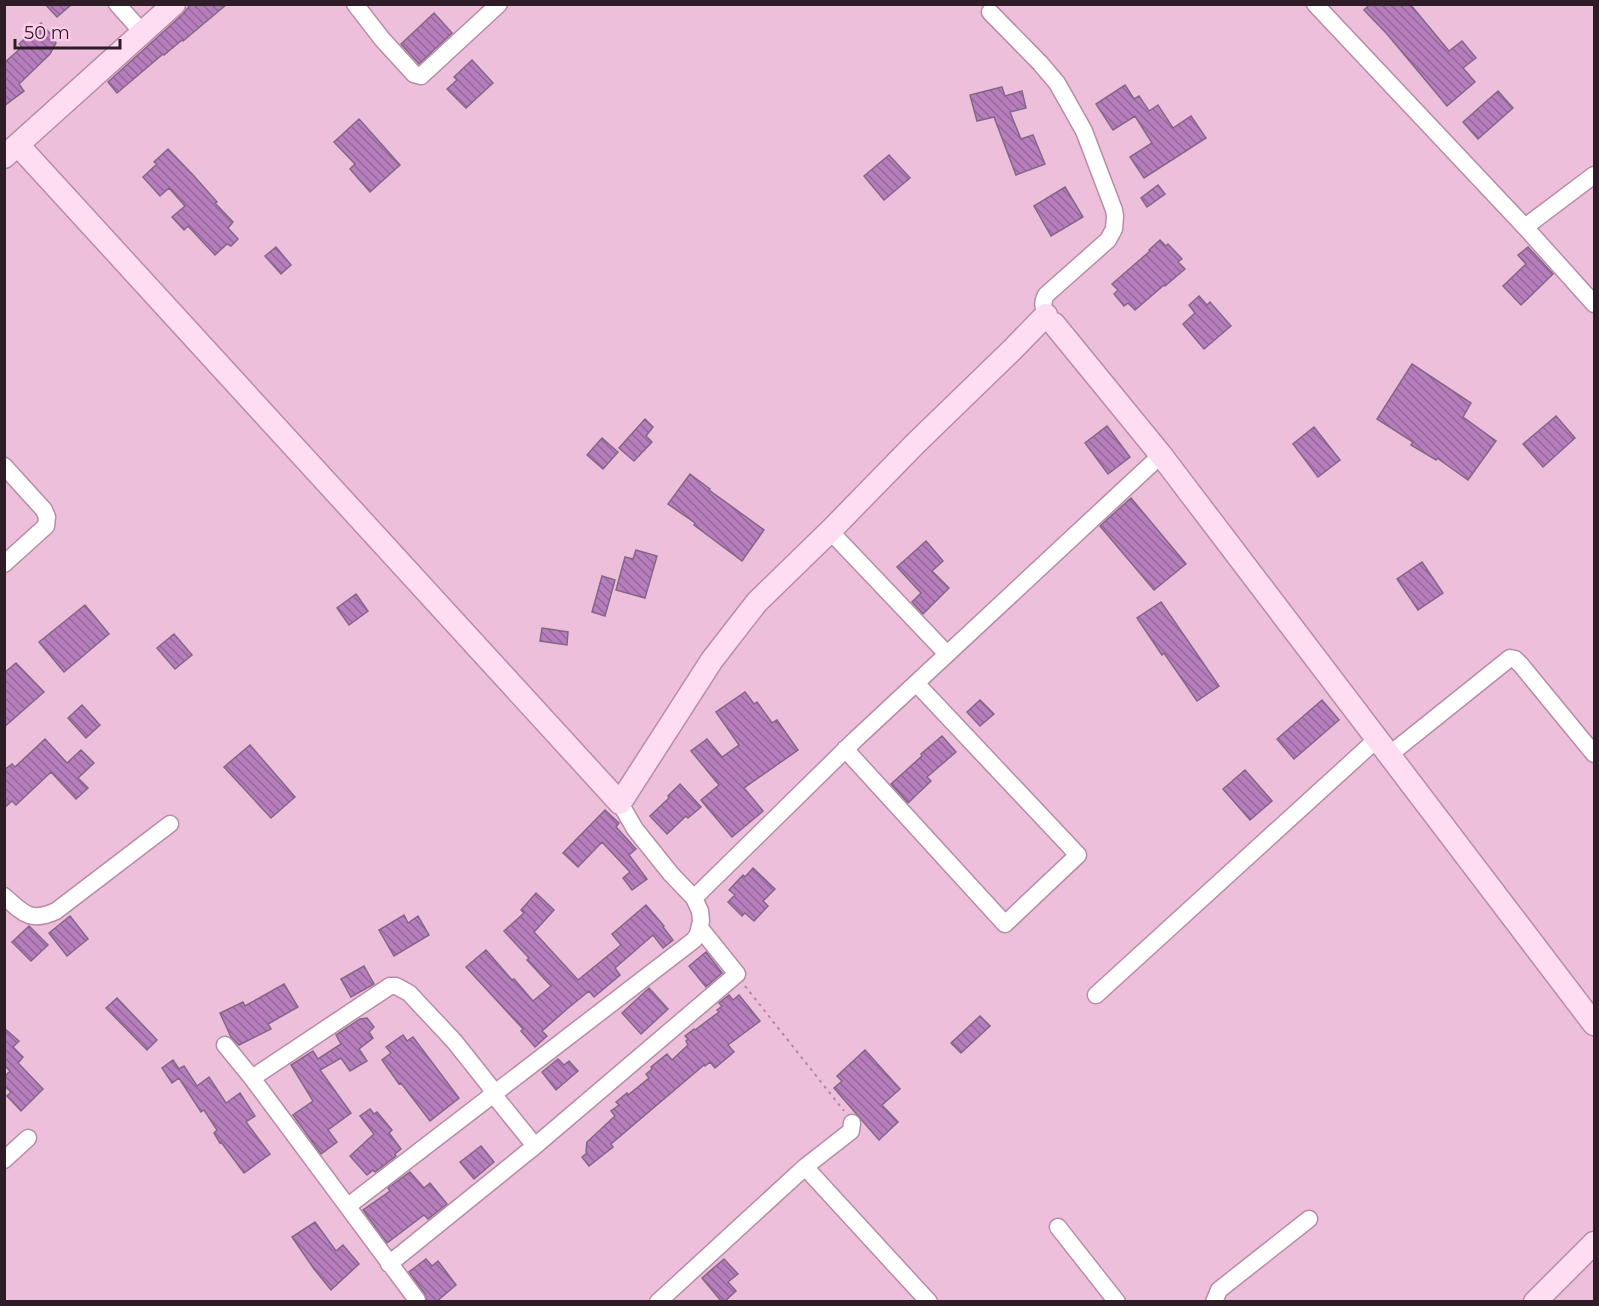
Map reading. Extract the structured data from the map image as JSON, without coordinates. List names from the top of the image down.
{
  "scale_bar": "50 m"
}
